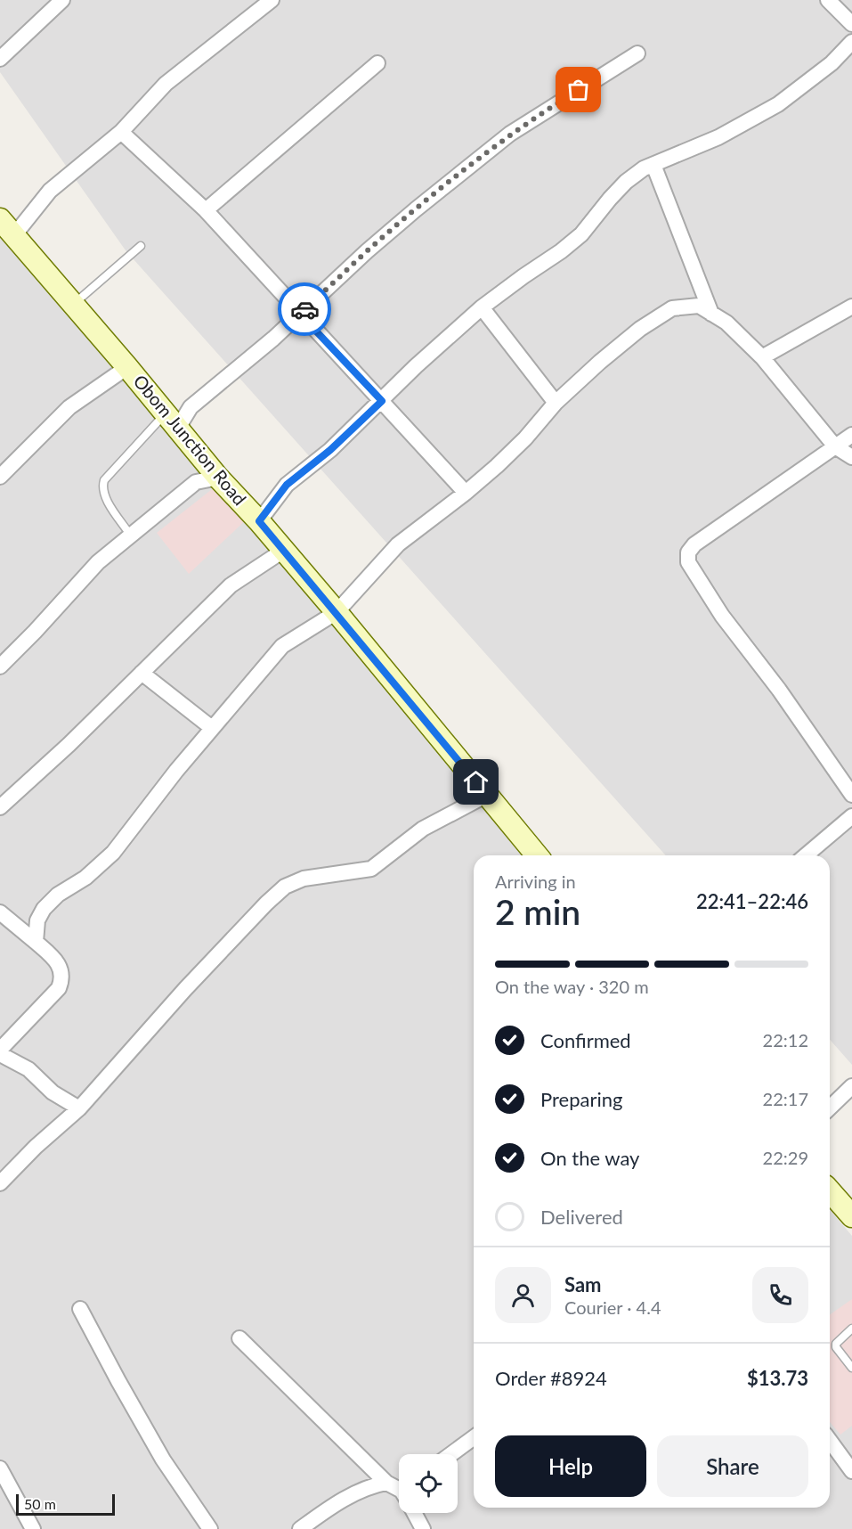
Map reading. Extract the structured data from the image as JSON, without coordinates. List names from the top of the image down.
{
  "streets": {
    "main road": ["Obom Junction Road"]
  },
  "scale_bar": "50 m",
  "page": {
    "heading": ["2 min", "Arriving in", "22:41–22:46"],
    "panel": [
      "Sam",
      "Courier · 4.4",
      "Order #8924",
      "$13.73"
    ],
    "bar": "On the way · 320 m",
    "list": [
      ["Confirmed", "22:12"],
      ["Preparing", "22:17"],
      ["On the way", "22:29"],
      "Delivered"
    ],
    "buttons": ["Help", "Share"],
    "scale": "50 m"
  }
}
